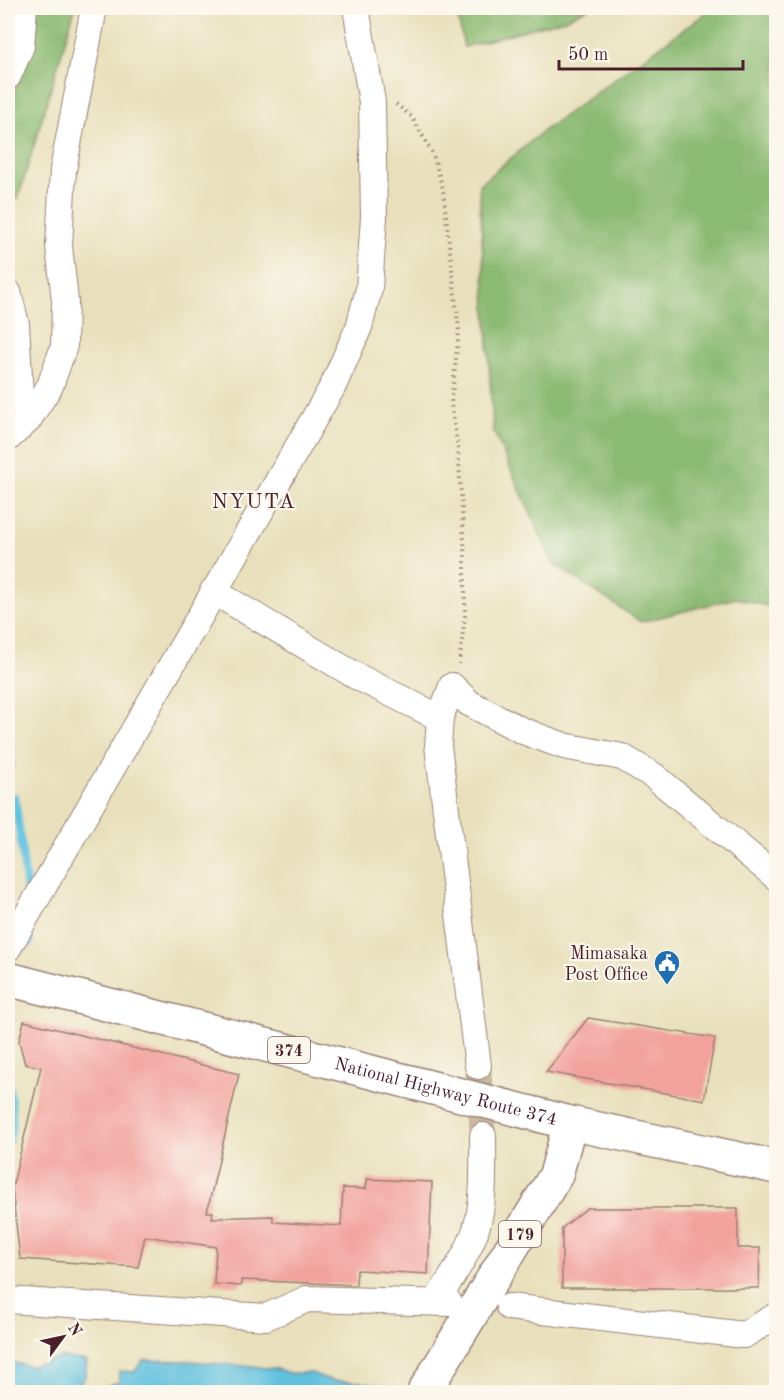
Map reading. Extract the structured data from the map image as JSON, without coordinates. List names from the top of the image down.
{
  "streets": {
    "highway": ["374", "National Highway Route 374", "179"]
  },
  "crossings": [
    ["National Highway Route 374", "179"]
  ],
  "districts": ["NYUTA"],
  "places": {
    "public building": ["Mimasaka Post Office"]
  },
  "scale_bar": "50 m",
  "north": "top right"
}
